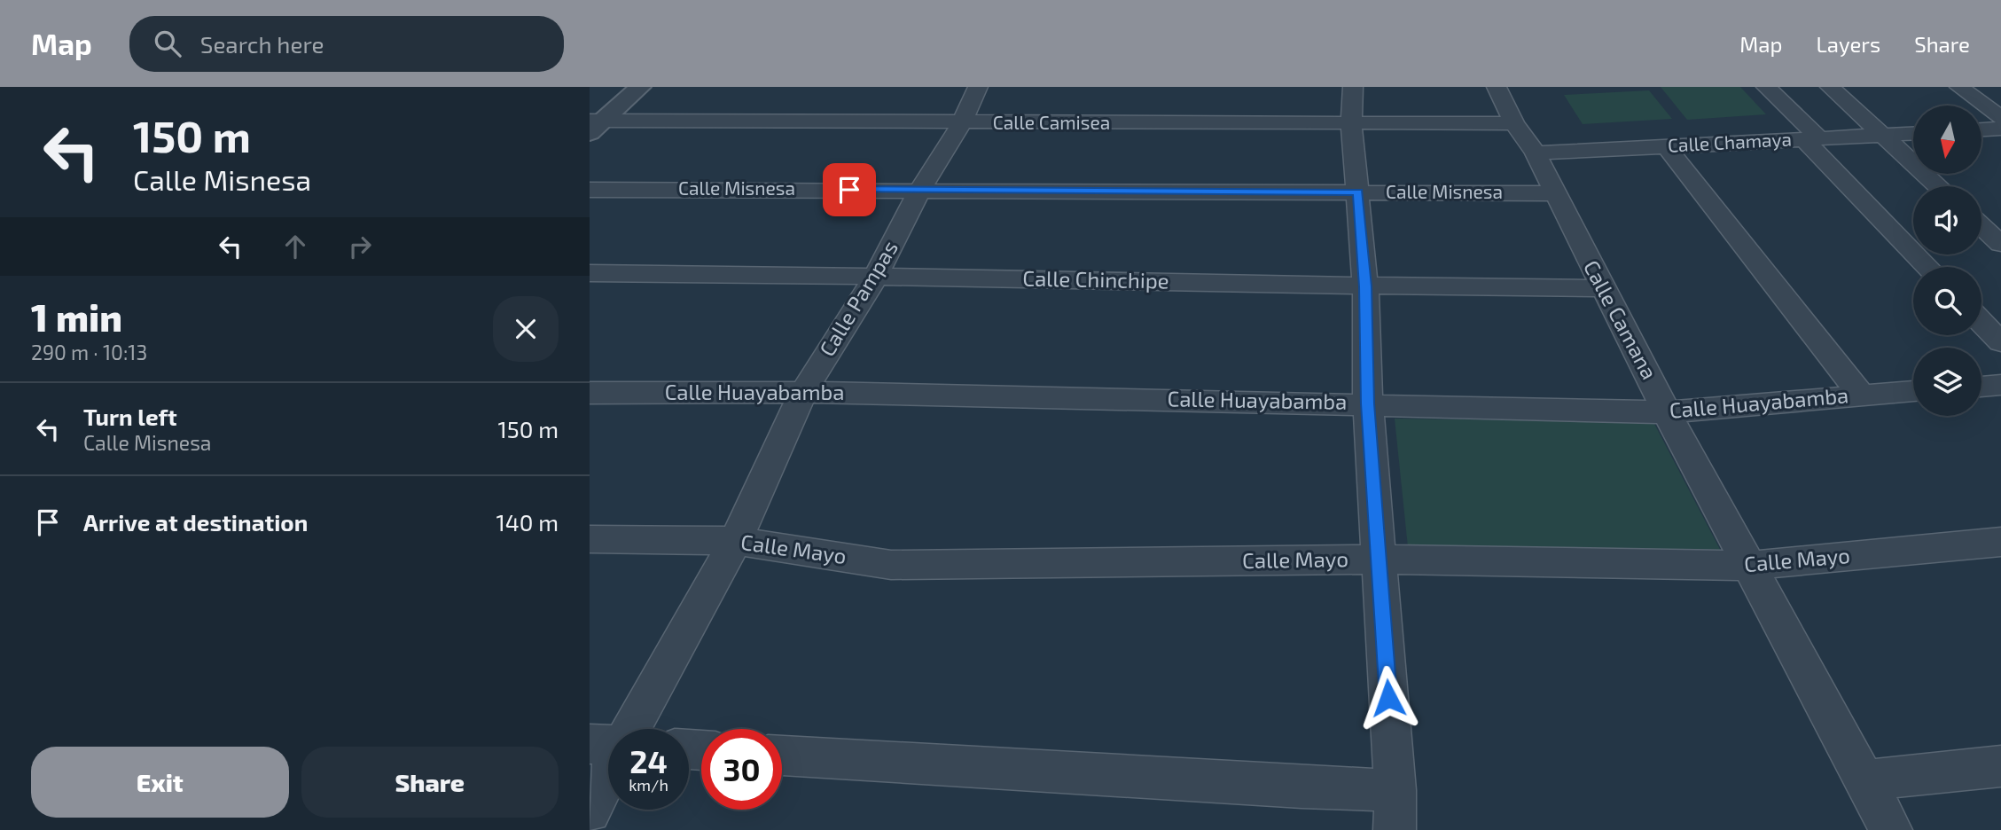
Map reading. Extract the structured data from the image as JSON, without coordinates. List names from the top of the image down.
{
  "streets": {
    "street": [
      "Calle Camisea",
      "Calle Chamaya",
      "Calle Misnesa",
      "Calle Chinchipe",
      "Calle Pampas",
      "Calle Camana",
      "Calle Huayabamba",
      "Calle Mayo"
    ]
  },
  "crossings": [
    ["Calle Camisea", "Calle Pampas"],
    ["Calle Camisea", "Calle Camana"],
    ["Calle Chamaya", "Calle Camana"],
    ["Calle Misnesa", "Calle Pampas"],
    ["Calle Misnesa", "Calle Camana"],
    ["Calle Chinchipe", "Calle Pampas"],
    ["Calle Chinchipe", "Calle Camana"],
    ["Calle Pampas", "Calle Huayabamba"],
    ["Calle Pampas", "Calle Mayo"],
    ["Calle Camana", "Calle Huayabamba"],
    ["Calle Camana", "Calle Mayo"]
  ],
  "north": "bottom",
  "page": {
    "header": "Map",
    "search": "Search here",
    "nav": ["Map", "Layers", "Share"],
    "turn": ["150 m", "Calle Misnesa"],
    "heading": ["1 min", "290 m · 10:13"],
    "list": [
      {
        "name": "Turn left",
        "note": "Calle Misnesa",
        "value": "150 m"
      },
      {
        "name": "Arrive at destination",
        "value": "140 m"
      }
    ],
    "speed": "24 km/h",
    "limit": "30",
    "buttons": ["Exit", "Share"]
  }
}
